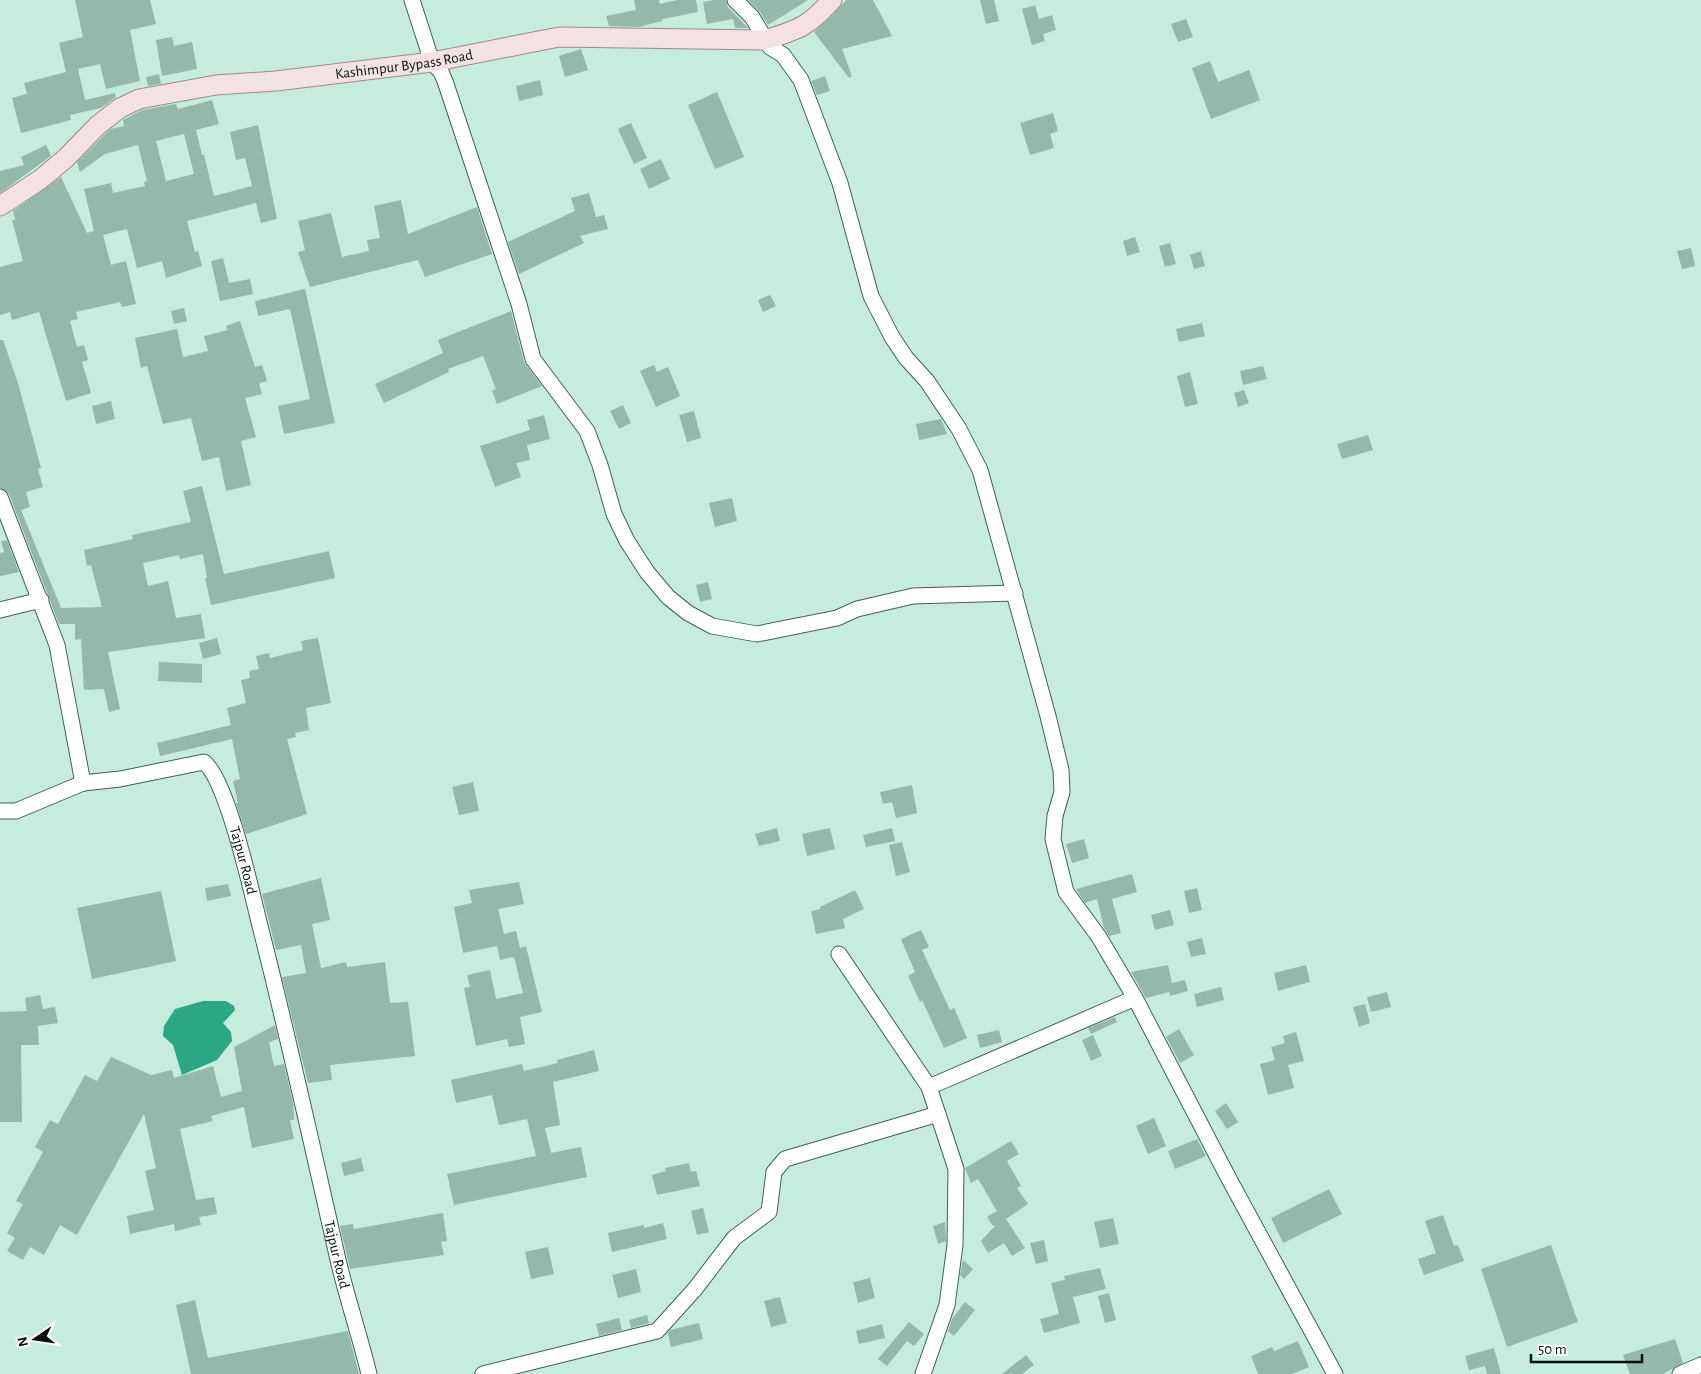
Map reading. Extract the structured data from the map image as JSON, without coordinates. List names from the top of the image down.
{
  "streets": {
    "main road": ["Kashimpur Bypass Road"],
    "street": ["Tajpur Road"]
  },
  "scale_bar": "50 m",
  "north": "left"
}
